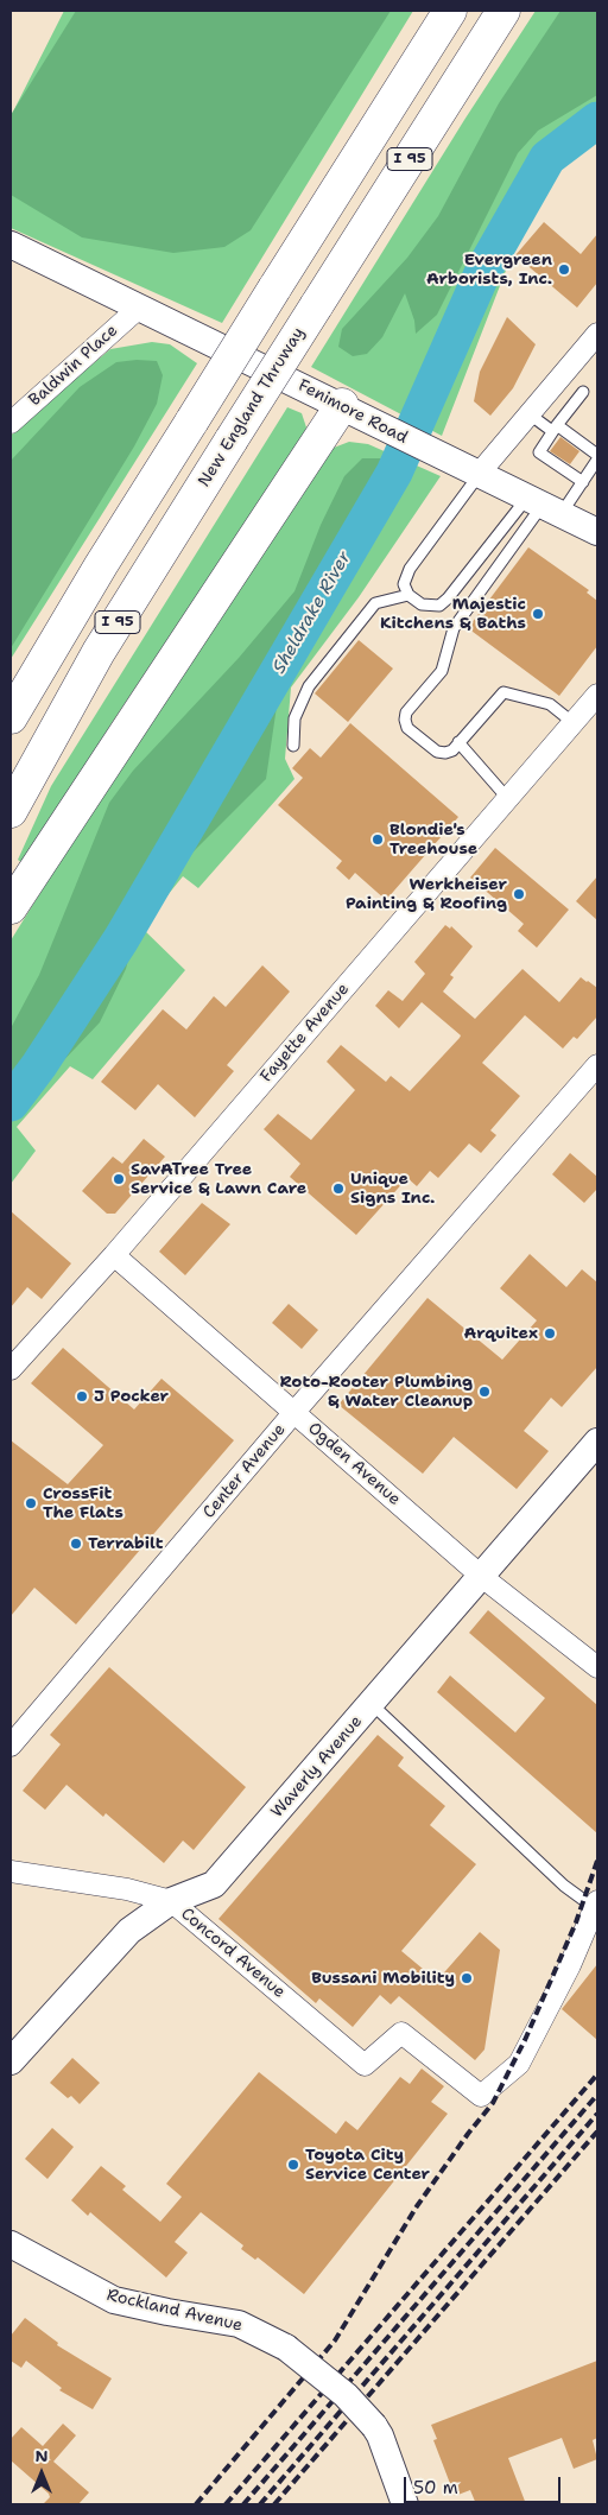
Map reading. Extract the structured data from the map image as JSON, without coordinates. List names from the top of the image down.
{
  "streets": {
    "highway": ["I 95", "New England Thruway"],
    "street": [
      "Baldwin Place",
      "Fenimore Road",
      "Fayette Avenue",
      "Ogden Avenue",
      "Center Avenue",
      "Waverly Avenue",
      "Concord Avenue",
      "Rockland Avenue"
    ]
  },
  "crossings": [
    ["Baldwin Place", "Fenimore Road"],
    ["Fayette Avenue", "Ogden Avenue"],
    ["Ogden Avenue", "Center Avenue"],
    ["Ogden Avenue", "Waverly Avenue"],
    ["Waverly Avenue", "Concord Avenue"]
  ],
  "water": ["Sheldrake River"],
  "places": [
    "Evergreen Arborists, Inc.",
    "Majestic Kitchens & Baths",
    "Blondie's Treehouse",
    "Werkheiser Painting & Roofing",
    "SavATree Tree Service & Lawn Care",
    "Unique Signs Inc.",
    "Arquitex",
    "Roto-Rooter Plumbing & Water Cleanup",
    "J Pocker",
    "CrossFit The Flats",
    "Terrabilt",
    "Bussani Mobility",
    "Toyota City Service Center"
  ],
  "scale_bar": "50 m",
  "north": "top"
}
